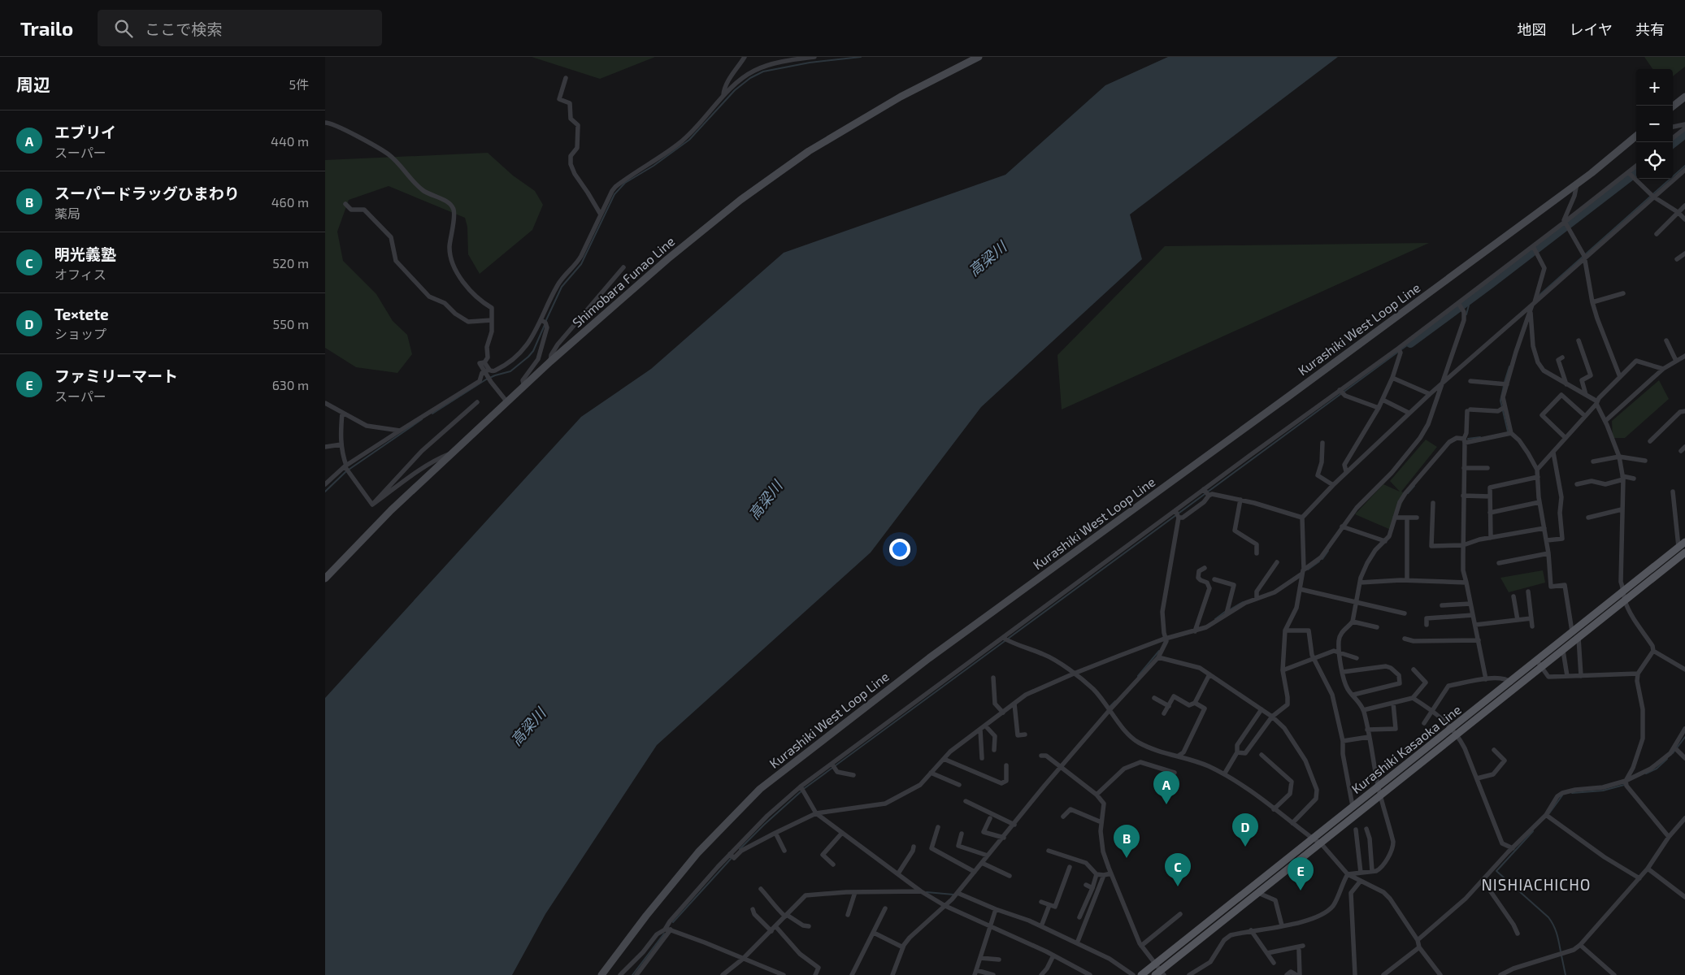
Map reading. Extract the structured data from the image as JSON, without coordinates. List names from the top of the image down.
{
  "streets": {
    "main road": ["Shimobara Funao Line", "Kurashiki West Loop Line", "Kurashiki Kasaoka Line"]
  },
  "districts": ["NISHIACHICHO"],
  "water": ["高梁川"],
  "page": {
    "header": "Trailo",
    "search": "ここで検索",
    "nav": ["地図", "レイヤ", "共有"],
    "heading": ["周辺", "5件"],
    "map_buttons": ["+", "−"],
    "list": [
      {
        "mark": "A",
        "name": "エブリイ",
        "note": "スーパー",
        "value": "440 m"
      },
      {
        "mark": "B",
        "name": "スーパードラッグひまわり",
        "note": "薬局",
        "value": "460 m"
      },
      {
        "mark": "C",
        "name": "明光義塾",
        "note": "オフィス",
        "value": "520 m"
      },
      {
        "mark": "D",
        "name": "Te×tete",
        "note": "ショップ",
        "value": "550 m"
      },
      {
        "mark": "E",
        "name": "ファミリーマート",
        "note": "スーパー",
        "value": "630 m"
      }
    ],
    "pins": [
      "A",
      "D",
      "B",
      "C",
      "E"
    ]
  }
}
